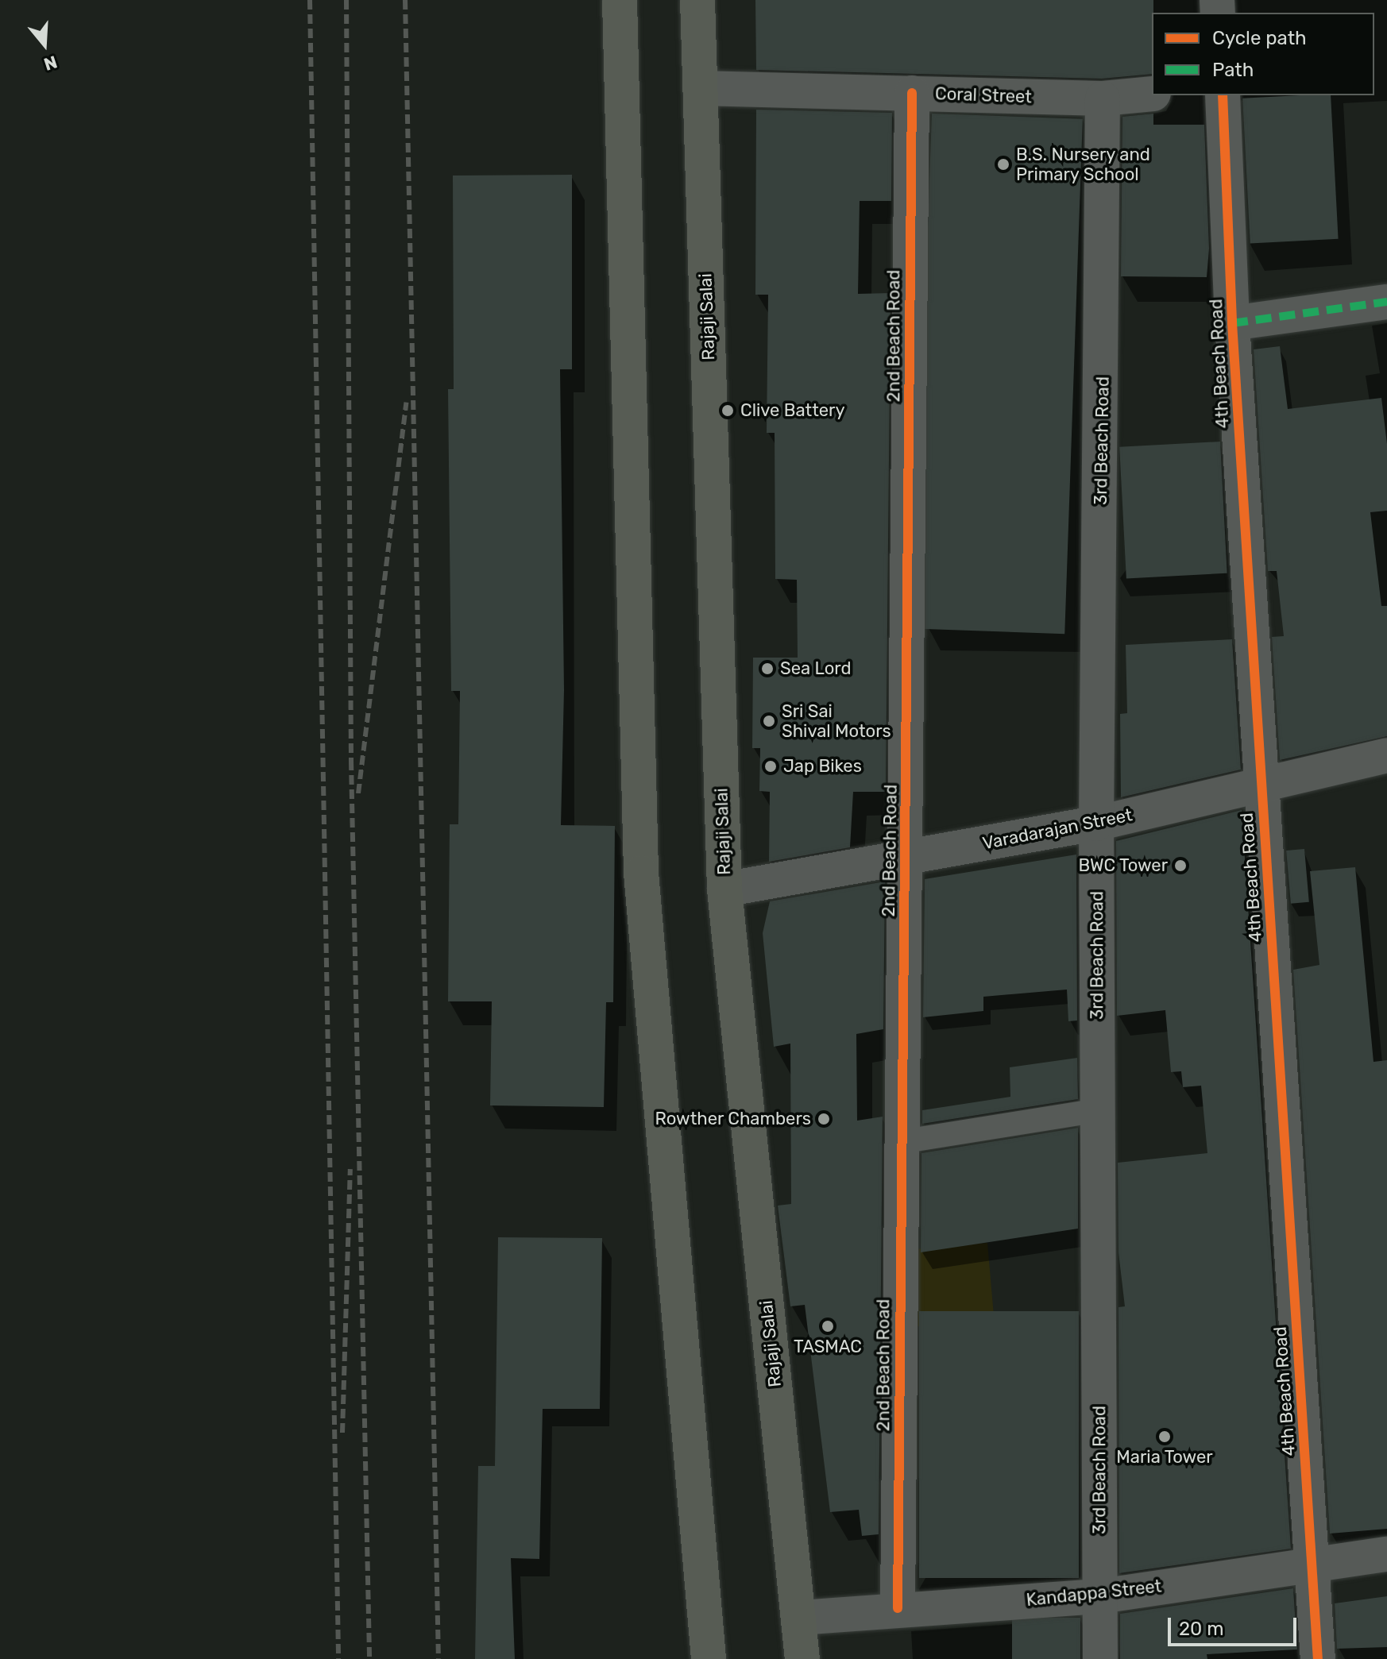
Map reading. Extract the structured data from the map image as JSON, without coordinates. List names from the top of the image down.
{
  "streets": {
    "main road": ["Rajaji Salai"],
    "street": [
      "Coral Street",
      "2nd Beach Road",
      "4th Beach Road",
      "3rd Beach Road",
      "Varadarajan Street",
      "Kandappa Street"
    ]
  },
  "crossings": [
    ["Coral Street", "Rajaji Salai"],
    ["Coral Street", "2nd Beach Road"],
    ["Coral Street", "3rd Beach Road"],
    ["Rajaji Salai", "Varadarajan Street"],
    ["Rajaji Salai", "Kandappa Street"],
    ["2nd Beach Road", "Varadarajan Street"],
    ["2nd Beach Road", "Kandappa Street"],
    ["4th Beach Road", "Varadarajan Street"],
    ["4th Beach Road", "Kandappa Street"],
    ["3rd Beach Road", "Varadarajan Street"],
    ["3rd Beach Road", "Kandappa Street"]
  ],
  "places": [
    "B.S. Nursery and Primary School",
    "Clive Battery",
    "Sea Lord",
    "Sri Sai Shival Motors",
    "Jap Bikes",
    "BWC Tower",
    "Rowther Chambers",
    "TASMAC",
    "Maria Tower"
  ],
  "legend": ["Cycle path", "Path"],
  "scale_bar": "20 m",
  "north": "bottom"
}
